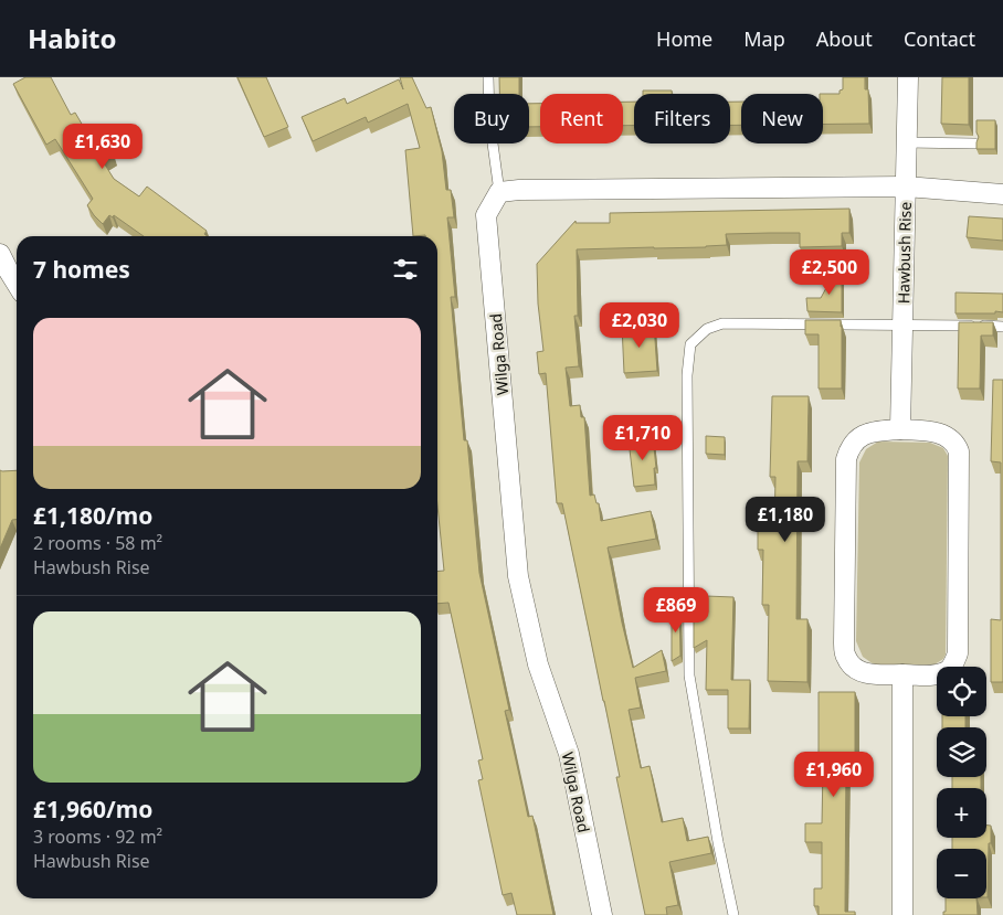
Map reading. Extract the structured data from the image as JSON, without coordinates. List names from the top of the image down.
{
  "streets": {
    "street": ["Hawbush Rise", "Wilga Road"]
  },
  "page": {
    "header": "Habito",
    "nav": [
      "Home",
      "Map",
      "About",
      "Contact"
    ],
    "chip": [
      "Buy",
      "Rent",
      "Filters",
      "New"
    ],
    "price": [
      "£1,630",
      "£2,500",
      "£2,030",
      "£1,710",
      "£1,180",
      "£869",
      "£1,960"
    ],
    "heading": "7 homes",
    "list": [
      {
        "name": "£1,180/mo",
        "note": "2 rooms · 58 m² · Hawbush Rise"
      },
      {
        "name": "£1,960/mo",
        "note": "3 rooms · 92 m² · Hawbush Rise"
      }
    ],
    "map_buttons": ["+", "−"]
  }
}
